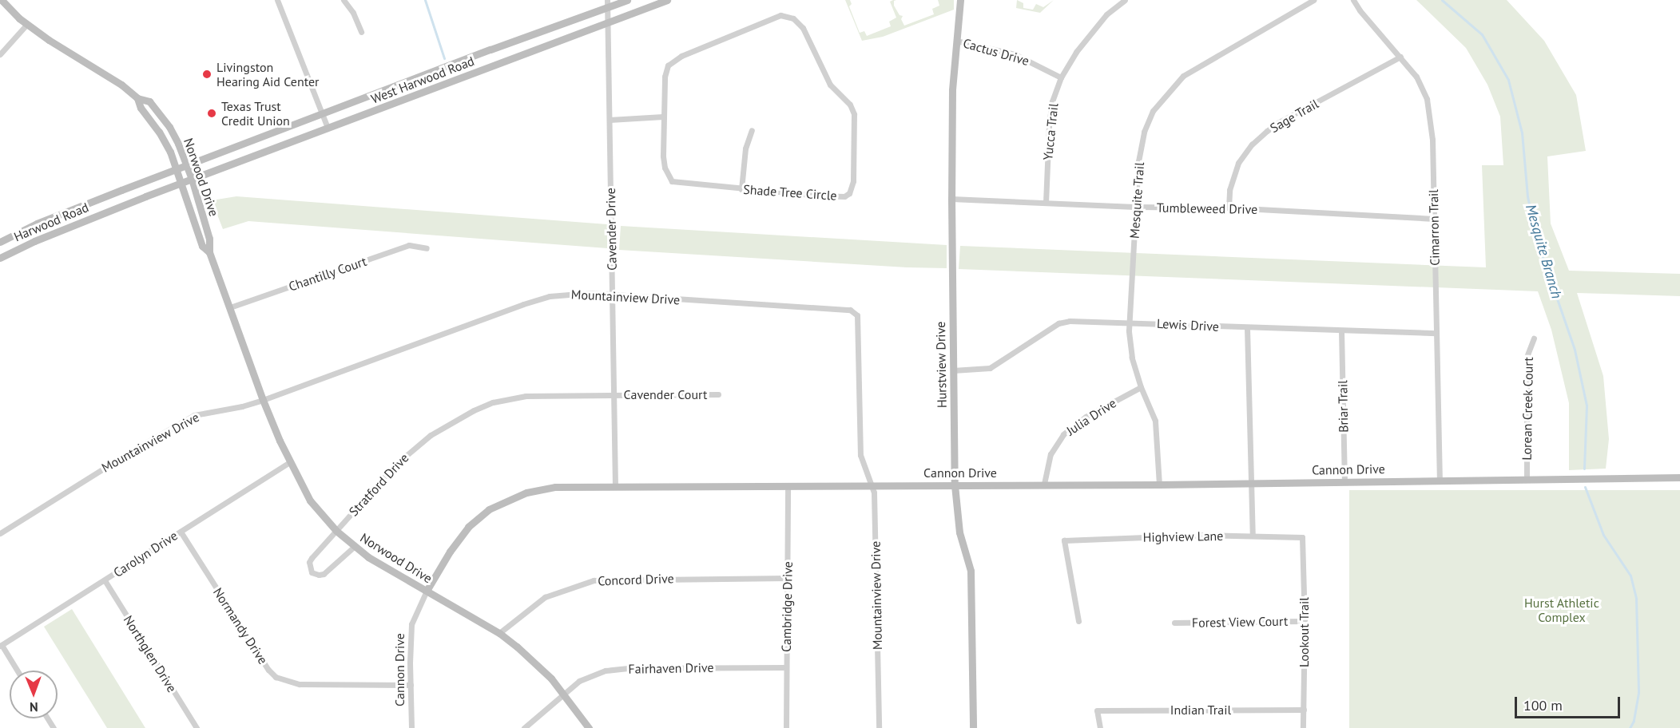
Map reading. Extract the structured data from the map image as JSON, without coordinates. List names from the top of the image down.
{
  "streets": {
    "main road": [
      "West Harwood Road",
      "Norwood Drive",
      "Harwood Road",
      "Hurstview Drive",
      "Cannon Drive"
    ],
    "street": [
      "Cactus Drive",
      "Sage Trail",
      "Yucca Trail",
      "Shade Tree Circle",
      "Mesquite Trail",
      "Tumbleweed Drive",
      "Cimarron Trail",
      "Cavender Drive",
      "Chantilly Court",
      "Mountainview Drive",
      "Lewis Drive",
      "Cavender Court",
      "Briar Trail",
      "Lorean Creek Court",
      "Julia Drive",
      "Stratford Drive",
      "Highview Lane",
      "Carolyn Drive",
      "Concord Drive",
      "Cambridge Drive",
      "Forest View Court",
      "Normandy Drive",
      "Lookout Trail",
      "Northglen Drive",
      "Fairhaven Drive",
      "Indian Trail"
    ]
  },
  "crossings": [
    ["Cactus Drive", "Yucca Trail"],
    ["Cactus Drive", "Hurstview Drive"],
    ["West Harwood Road", "Norwood Drive"],
    ["West Harwood Road", "Harwood Road"],
    ["West Harwood Road", "Cavender Drive"],
    ["Sage Trail", "Tumbleweed Drive"],
    ["Sage Trail", "Cimarron Trail"],
    ["Yucca Trail", "Tumbleweed Drive"],
    ["Norwood Drive", "Harwood Road"],
    ["Norwood Drive", "Chantilly Court"],
    ["Norwood Drive", "Mountainview Drive"],
    ["Norwood Drive", "Cannon Drive"],
    ["Norwood Drive", "Stratford Drive"],
    ["Norwood Drive", "Carolyn Drive"],
    ["Norwood Drive", "Concord Drive"],
    ["Norwood Drive", "Fairhaven Drive"],
    ["Mesquite Trail", "Tumbleweed Drive"],
    ["Mesquite Trail", "Lewis Drive"],
    ["Mesquite Trail", "Julia Drive"],
    ["Mesquite Trail", "Cannon Drive"],
    ["Tumbleweed Drive", "Cimarron Trail"],
    ["Tumbleweed Drive", "Hurstview Drive"],
    ["Cimarron Trail", "Lewis Drive"],
    ["Cimarron Trail", "Cannon Drive"],
    ["Cavender Drive", "Mountainview Drive"],
    ["Cavender Drive", "Cavender Court"],
    ["Cavender Drive", "Cannon Drive"],
    ["Cavender Drive", "Stratford Drive"],
    ["Mountainview Drive", "Cannon Drive"],
    ["Lewis Drive", "Hurstview Drive"],
    ["Lewis Drive", "Briar Trail"],
    ["Hurstview Drive", "Cannon Drive"],
    ["Cavender Court", "Stratford Drive"],
    ["Briar Trail", "Cannon Drive"],
    ["Lorean Creek Court", "Cannon Drive"],
    ["Julia Drive", "Cannon Drive"],
    ["Cannon Drive", "Cambridge Drive"],
    ["Cannon Drive", "Normandy Drive"],
    ["Highview Lane", "Lookout Trail"],
    ["Carolyn Drive", "Normandy Drive"],
    ["Carolyn Drive", "Northglen Drive"],
    ["Concord Drive", "Cambridge Drive"],
    ["Cambridge Drive", "Fairhaven Drive"],
    ["Forest View Court", "Lookout Trail"],
    ["Lookout Trail", "Indian Trail"]
  ],
  "water": ["Mesquite Branch"],
  "parks": ["Hurst Athletic Complex"],
  "places": ["Livingston Hearing Aid Center", "Texas Trust Credit Union"],
  "scale_bar": "100 m",
  "north": "bottom"
}
